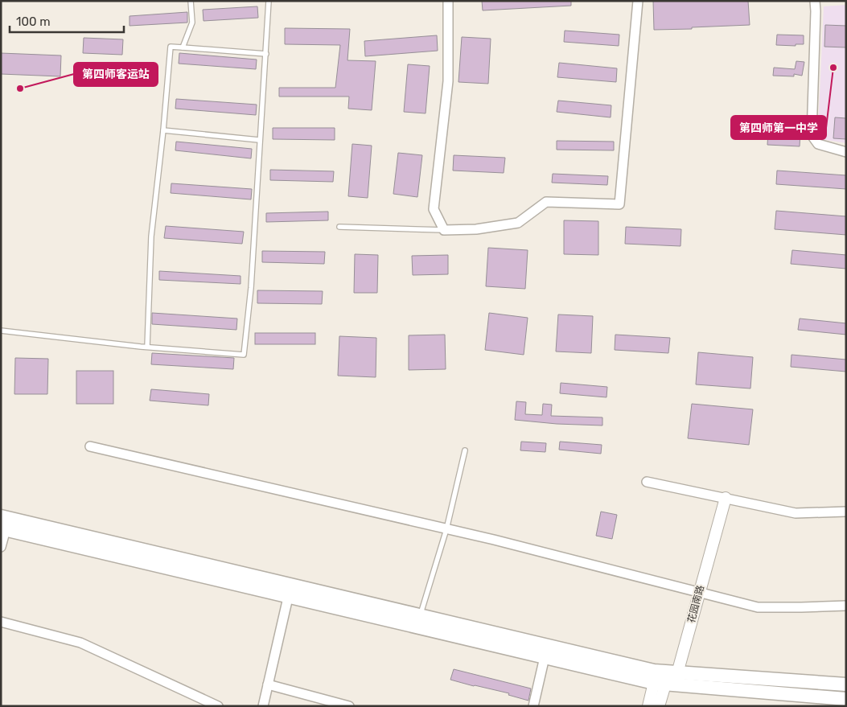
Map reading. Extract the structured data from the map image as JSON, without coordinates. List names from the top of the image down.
{
  "streets": {
    "street": ["花园南路"]
  },
  "places": ["第四师第一中学", "第四师客运站"],
  "scale_bar": "100 m"
}
